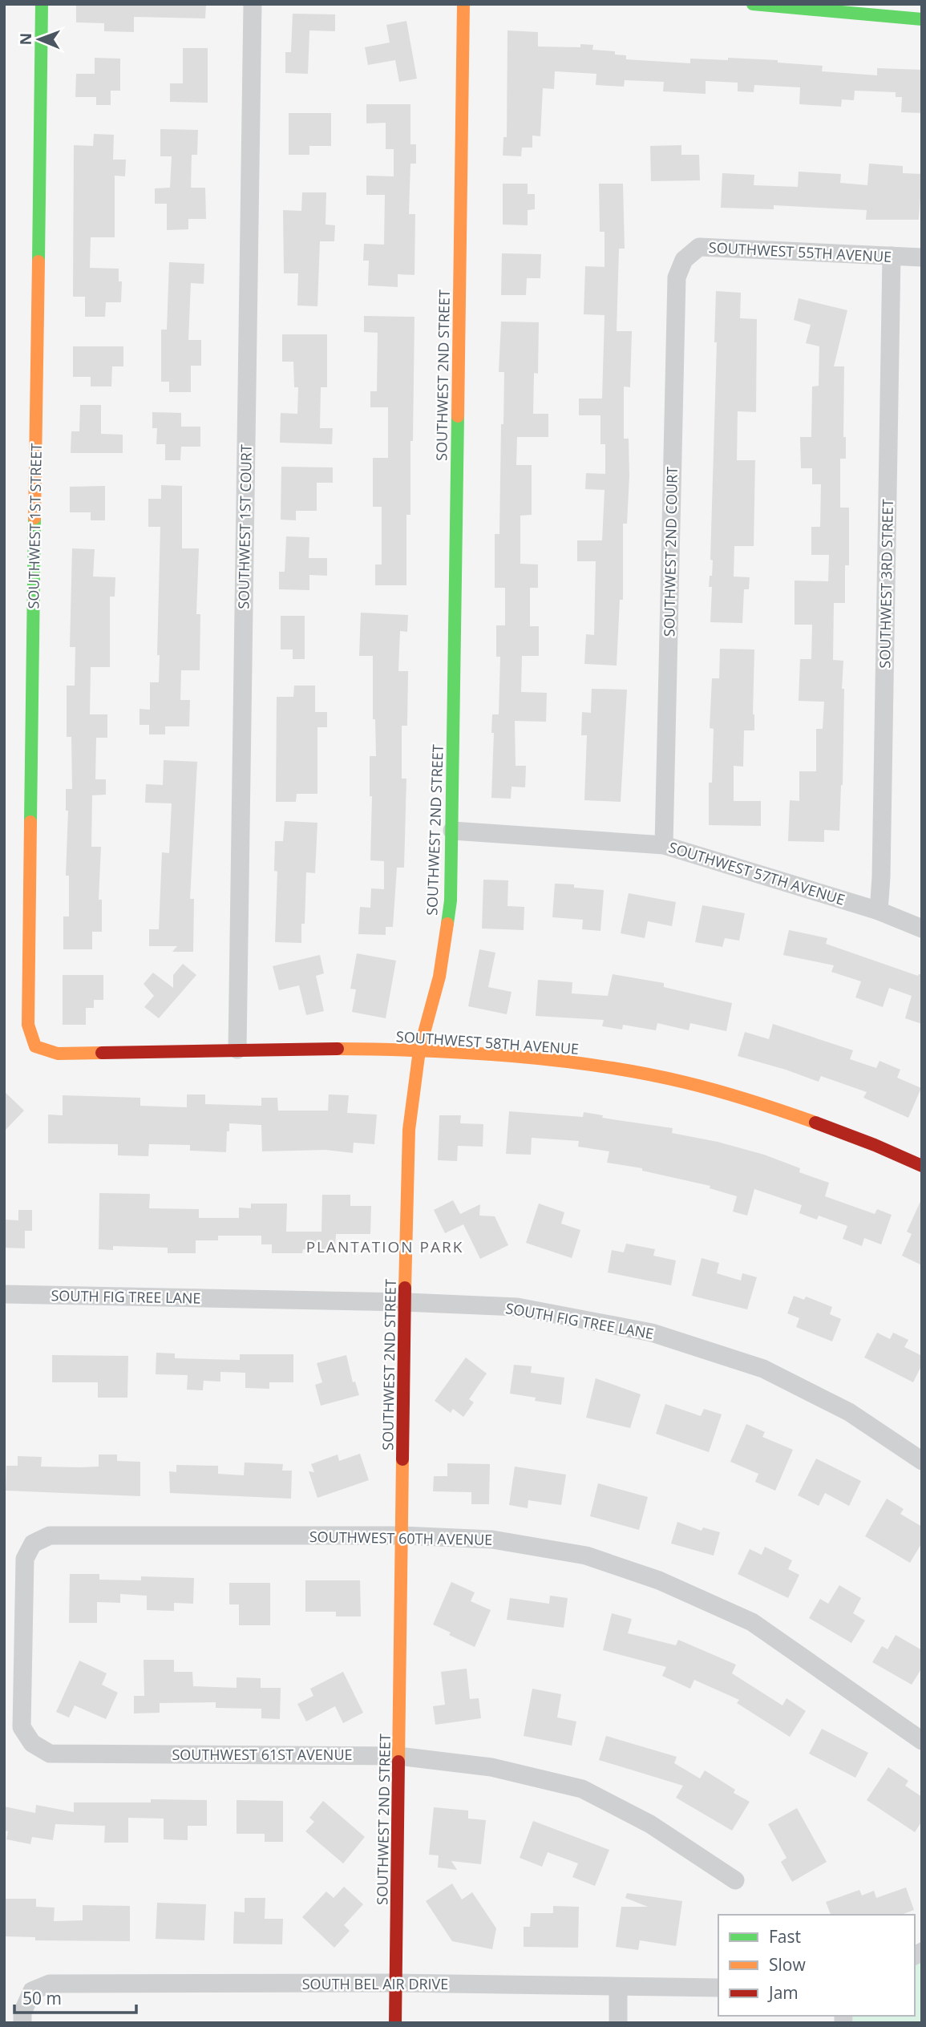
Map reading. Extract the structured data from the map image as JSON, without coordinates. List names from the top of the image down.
{
  "streets": {
    "street": [
      "SOUTHWEST 55TH AVENUE",
      "SOUTHWEST 2ND STREET",
      "SOUTHWEST 1ST STREET",
      "SOUTHWEST 1ST COURT",
      "SOUTHWEST 2ND COURT",
      "SOUTHWEST 3RD STREET",
      "SOUTHWEST 57TH AVENUE",
      "SOUTHWEST 58TH AVENUE",
      "SOUTH FIG TREE LANE",
      "SOUTHWEST 60TH AVENUE",
      "SOUTHWEST 61ST AVENUE",
      "SOUTH BEL AIR DRIVE"
    ]
  },
  "crossings": [
    ["SOUTHWEST 55TH AVENUE", "SOUTHWEST 2ND COURT"],
    ["SOUTHWEST 55TH AVENUE", "SOUTHWEST 3RD STREET"],
    ["SOUTHWEST 2ND STREET", "SOUTHWEST 57TH AVENUE"],
    ["SOUTHWEST 2ND STREET", "SOUTHWEST 58TH AVENUE"],
    ["SOUTHWEST 2ND STREET", "SOUTH FIG TREE LANE"],
    ["SOUTHWEST 2ND STREET", "SOUTHWEST 60TH AVENUE"],
    ["SOUTHWEST 2ND STREET", "SOUTHWEST 61ST AVENUE"],
    ["SOUTHWEST 2ND STREET", "SOUTH BEL AIR DRIVE"],
    ["SOUTHWEST 1ST STREET", "SOUTHWEST 58TH AVENUE"],
    ["SOUTHWEST 1ST COURT", "SOUTHWEST 58TH AVENUE"],
    ["SOUTHWEST 2ND COURT", "SOUTHWEST 57TH AVENUE"],
    ["SOUTHWEST 3RD STREET", "SOUTHWEST 57TH AVENUE"],
    ["SOUTHWEST 60TH AVENUE", "SOUTHWEST 61ST AVENUE"]
  ],
  "districts": ["PLANTATION PARK"],
  "legend": ["Fast", "Slow", "Jam"],
  "scale_bar": "50 m",
  "north": "left"
}
